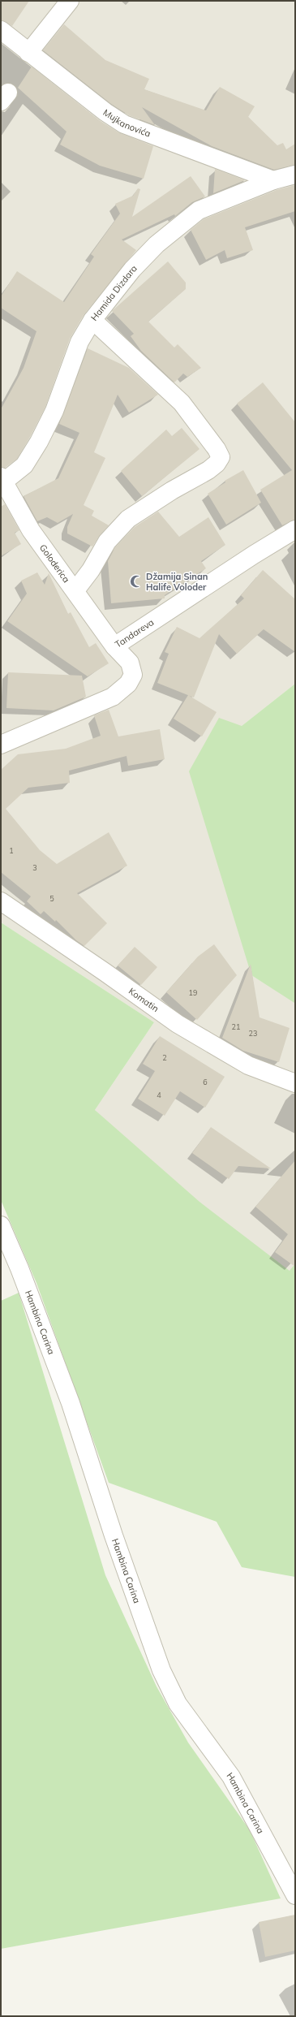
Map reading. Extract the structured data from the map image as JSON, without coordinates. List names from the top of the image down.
{
  "streets": {
    "street": [
      "Mujkanovića",
      "Hamida Dizdara",
      "Goloderica",
      "Tandareva",
      "Komatin",
      "Hambina Carina"
    ]
  },
  "crossings": [
    ["Mujkanovića", "Hamida Dizdara"],
    ["Hamida Dizdara", "Goloderica"],
    ["Goloderica", "Tandareva"]
  ],
  "places": {
    "mosque": ["Džamija Sinan Halife Voloder"]
  },
  "house_numbers": [
    "1",
    "3",
    "5",
    "19",
    "21",
    "23",
    "2",
    "6",
    "4"
  ]
}
